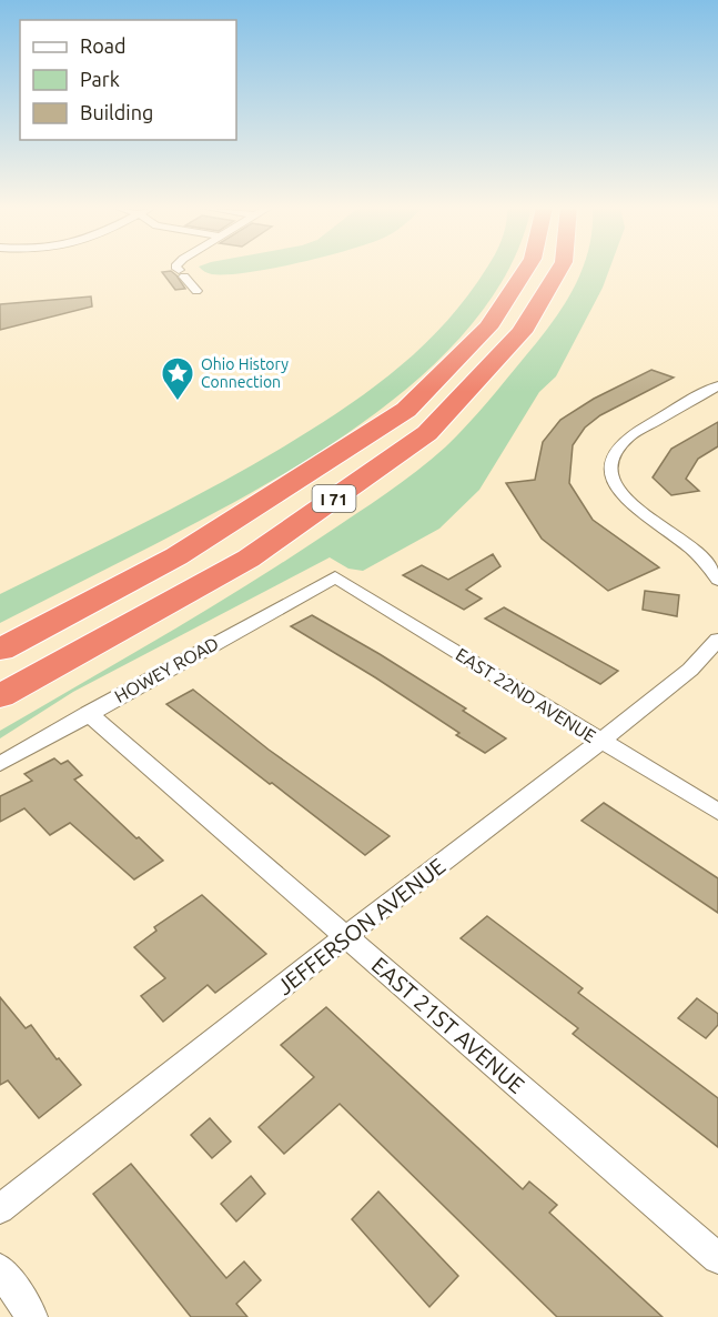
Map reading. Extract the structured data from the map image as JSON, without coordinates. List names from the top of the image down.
{
  "streets": {
    "highway": ["I 71"],
    "street": [
      "HOWEY ROAD",
      "EAST 22ND AVENUE",
      "JEFFERSON AVENUE",
      "EAST 21ST AVENUE"
    ]
  },
  "crossings": [
    ["HOWEY ROAD", "EAST 22ND AVENUE"],
    ["HOWEY ROAD", "EAST 21ST AVENUE"],
    ["EAST 22ND AVENUE", "JEFFERSON AVENUE"],
    ["JEFFERSON AVENUE", "EAST 21ST AVENUE"]
  ],
  "places": {
    "place": ["Ohio History Connection"]
  },
  "legend": ["Road", "Park", "Building"]
}
